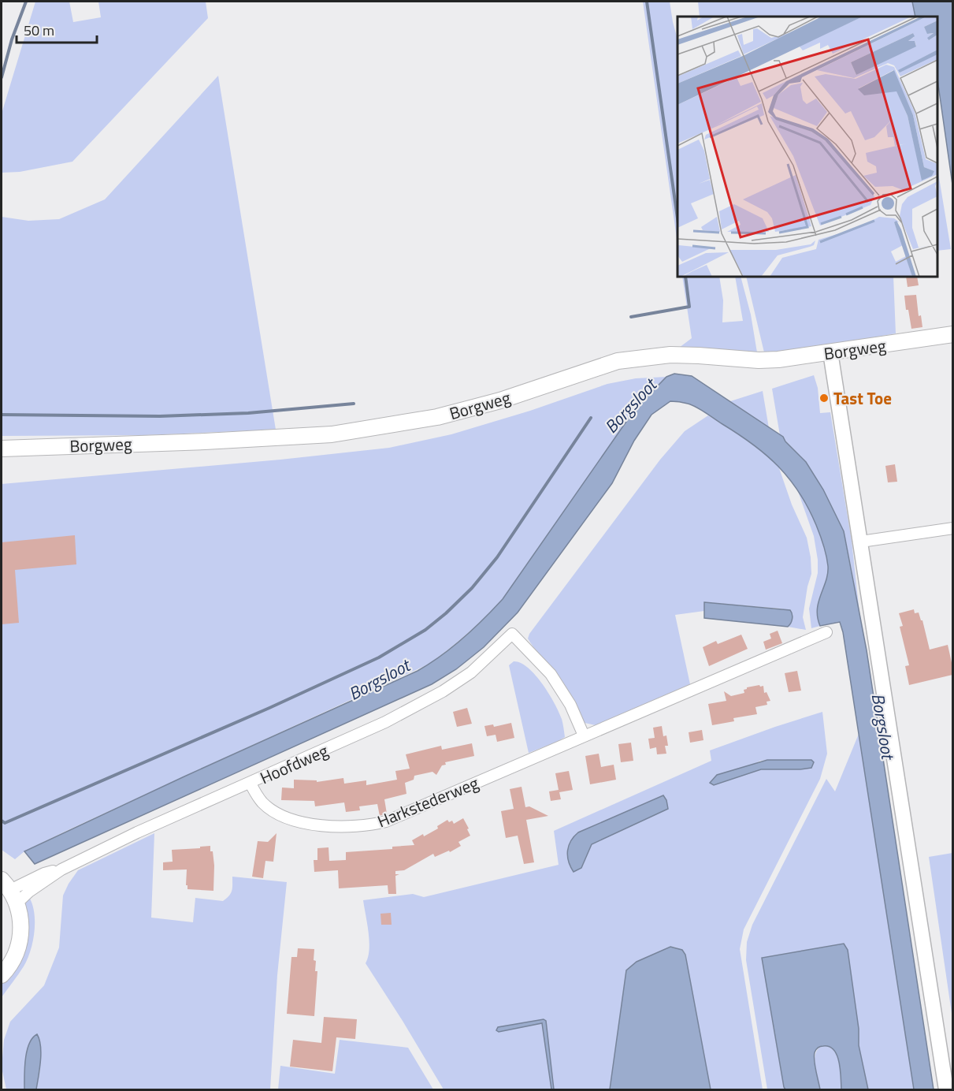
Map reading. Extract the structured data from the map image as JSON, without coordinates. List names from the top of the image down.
{
  "streets": {
    "main road": ["Borgweg"],
    "street": ["Hoofdweg", "Harkstederweg"]
  },
  "crossings": [
    ["Hoofdweg", "Harkstederweg"]
  ],
  "water": ["Borgsloot"],
  "places": ["Tast Toe"],
  "scale_bar": "50 m"
}
